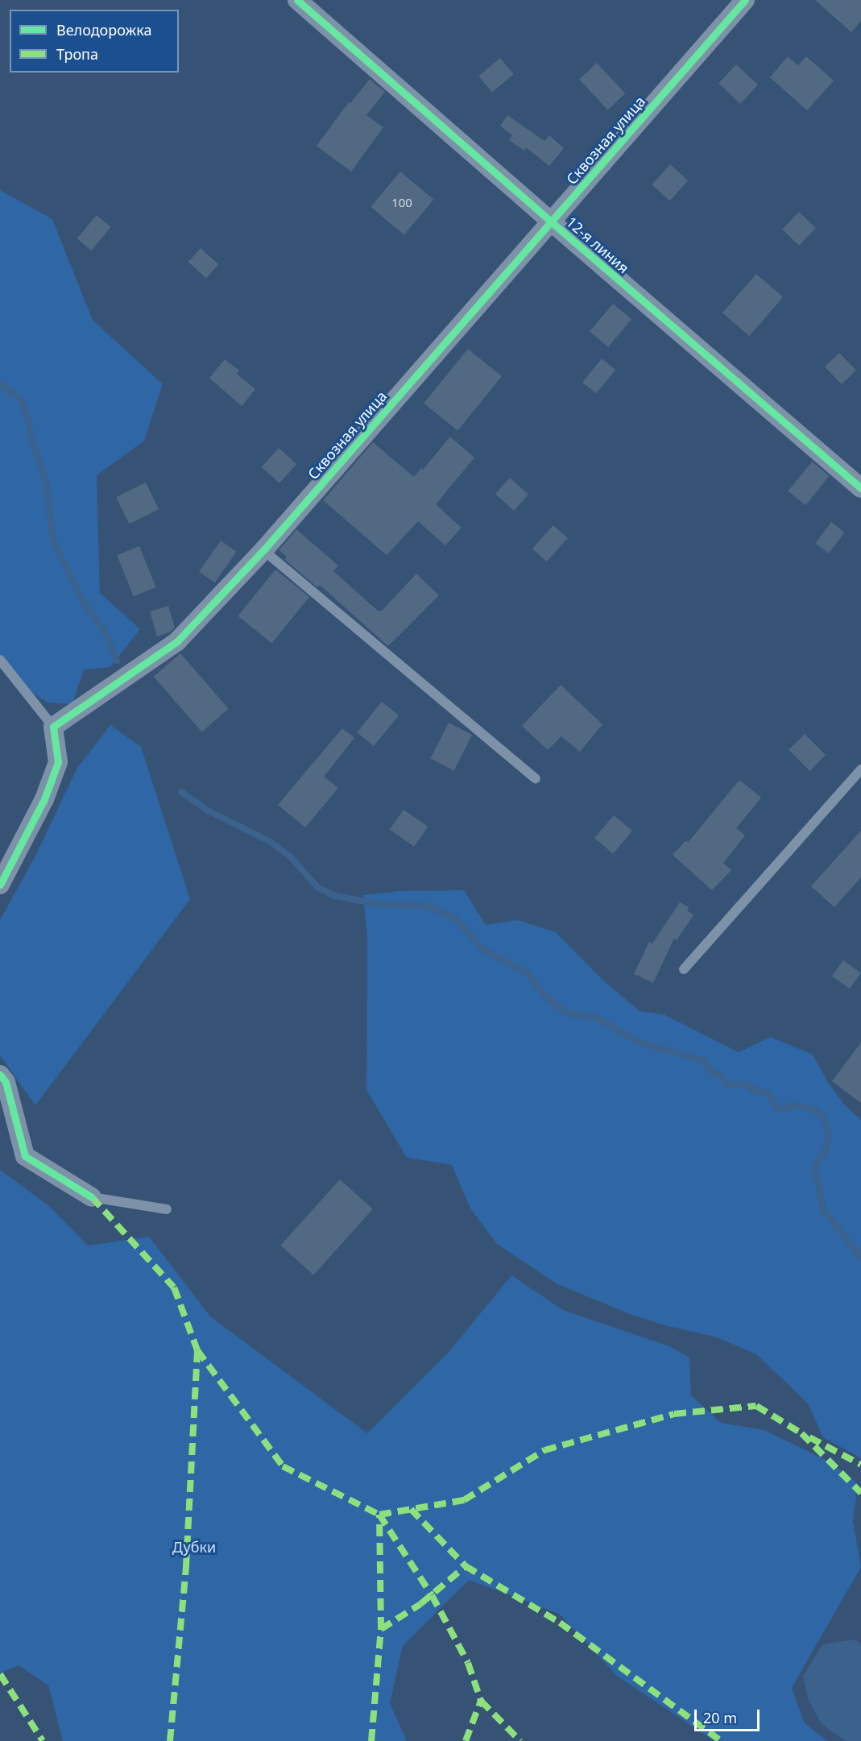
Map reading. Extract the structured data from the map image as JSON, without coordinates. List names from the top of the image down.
{
  "streets": {
    "street": ["Сквозная улица", "12-я линия"]
  },
  "crossings": [
    ["Сквозная улица", "12-я линия"]
  ],
  "parks": ["Дубки"],
  "house_numbers": ["100"],
  "legend": ["Велодорожка", "Тропа"],
  "scale_bar": "20 m"
}
